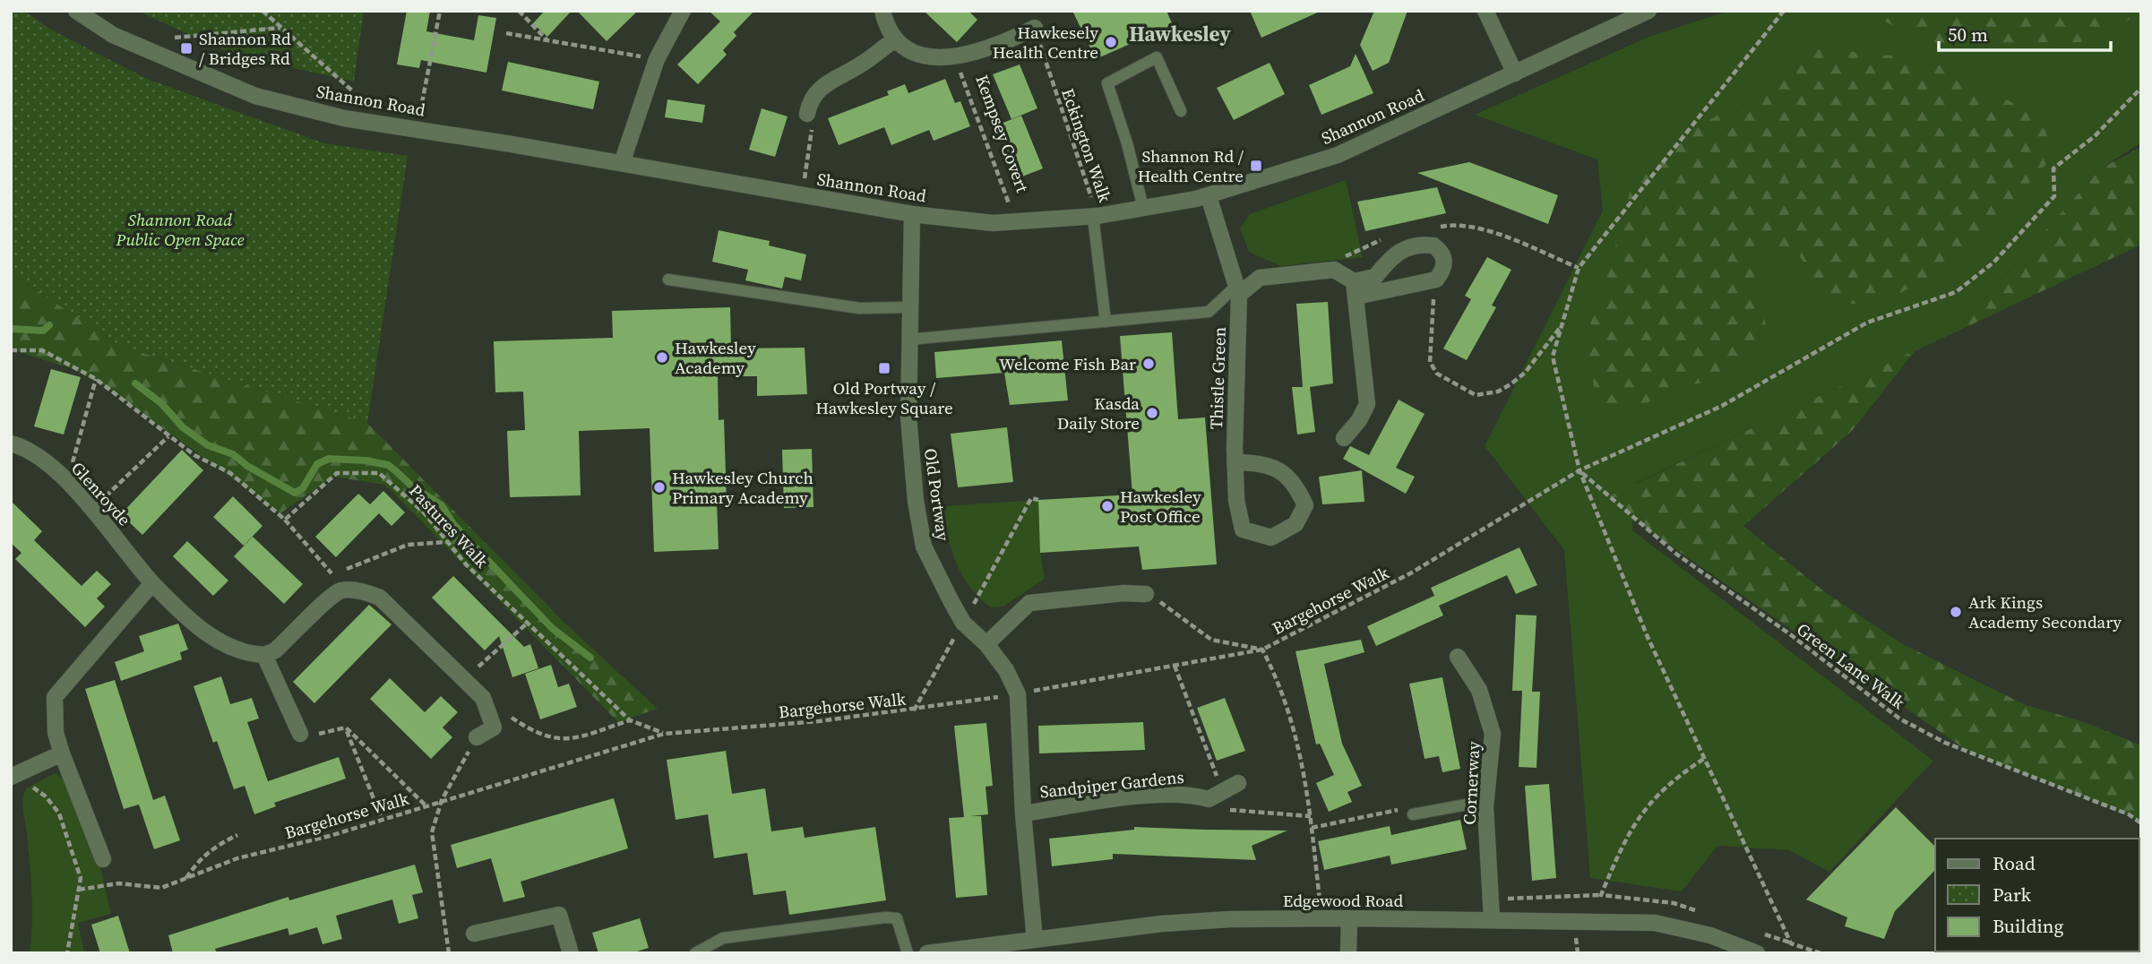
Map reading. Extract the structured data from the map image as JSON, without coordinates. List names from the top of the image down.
{
  "streets": {
    "street": [
      "Shannon Road",
      "Kempsey Covert",
      "Thistle Green",
      "Glenroyde",
      "Old Portway",
      "Cornerway",
      "Sandpiper Gardens",
      "Edgewood Road"
    ],
    "path": [
      "Eckington Walk",
      "Pastures Walk",
      "Bargehorse Walk",
      "Green Lane Walk"
    ]
  },
  "crossings": [
    ["Shannon Road", "Kempsey Covert"],
    ["Shannon Road", "Eckington Walk"],
    ["Shannon Road", "Thistle Green"],
    ["Shannon Road", "Old Portway"],
    ["Kempsey Covert", "Eckington Walk"],
    ["Old Portway", "Bargehorse Walk"],
    ["Old Portway", "Sandpiper Gardens"],
    ["Old Portway", "Edgewood Road"],
    ["Pastures Walk", "Bargehorse Walk"],
    ["Bargehorse Walk", "Green Lane Walk"],
    ["Cornerway", "Edgewood Road"]
  ],
  "districts": ["Hawkesley"],
  "parks": ["Shannon Road Public Open Space"],
  "places": {
    "other": [
      "Hawkesely Health Centre",
      "Hawkesley Academy",
      "Welcome Fish Bar",
      "Kasda Daily Store",
      "Hawkesley Church Primary Academy",
      "Hawkesley Post Office",
      "Ark Kings Academy Secondary"
    ],
    "transit": ["Shannon Rd / Bridges Rd", "Shannon Rd / Health Centre", "Old Portway / Hawkesley Square"]
  },
  "legend": ["Road", "Park", "Building"],
  "scale_bar": "50 m"
}
